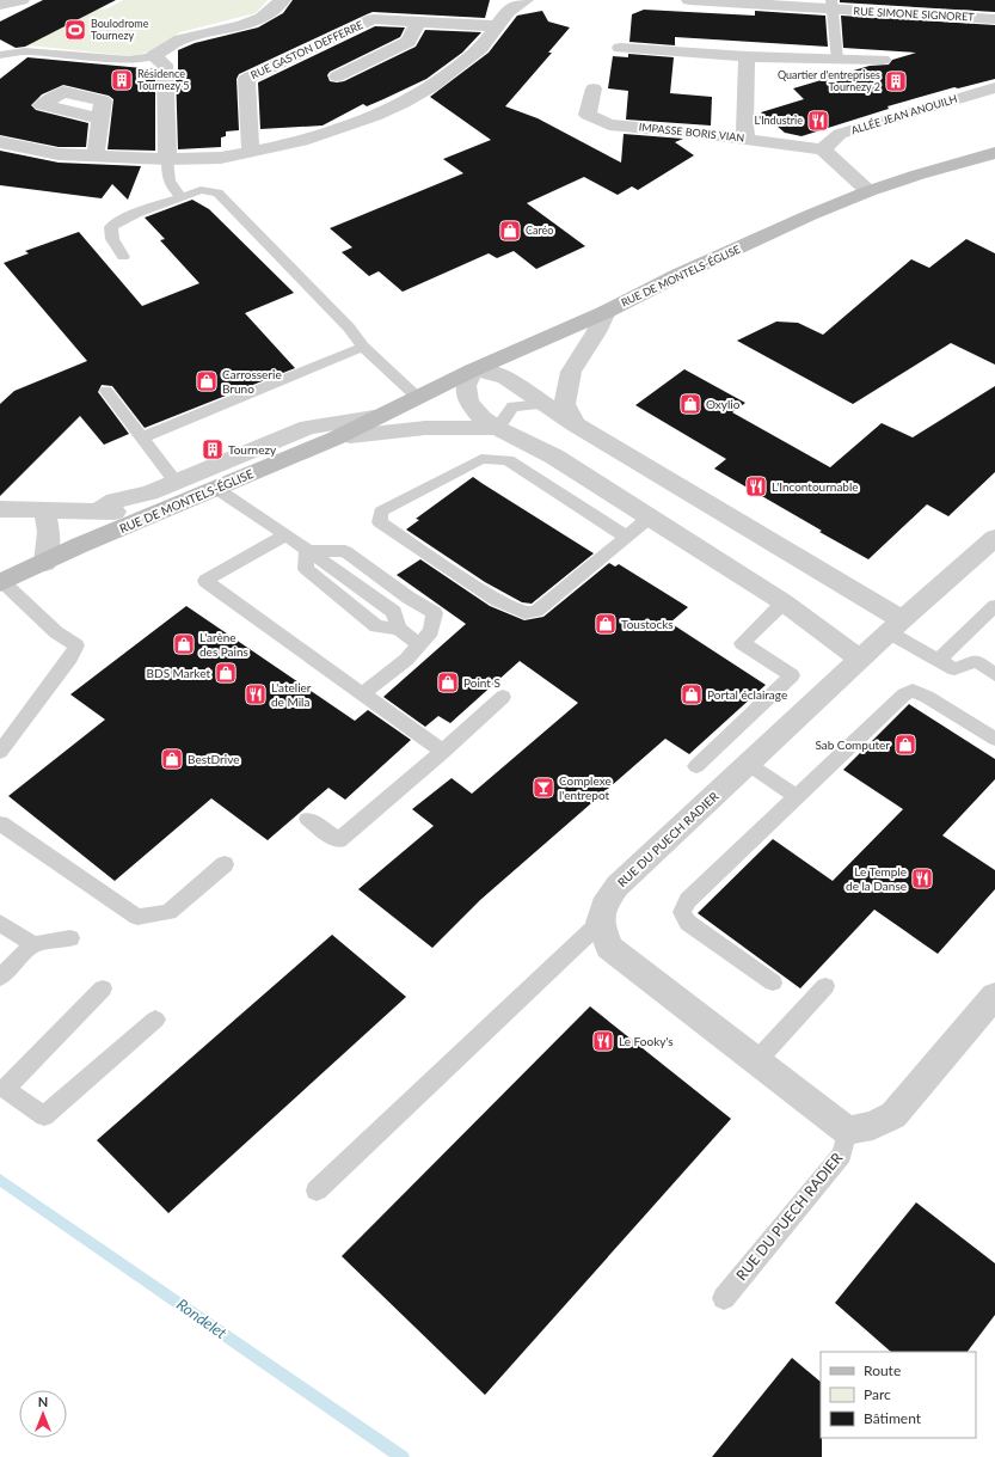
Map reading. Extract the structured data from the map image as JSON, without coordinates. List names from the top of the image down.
{
  "streets": {
    "main road": ["RUE DE MONTELS-ÉGLISE"],
    "street": [
      "RUE SIMONE SIGNORET",
      "RUE GASTON DEFFERRE",
      "ALLÉE JEAN ANOUILH",
      "IMPASSE BORIS VIAN",
      "RUE DU PUECH RADIER"
    ]
  },
  "crossings": [
    ["ALLÉE JEAN ANOUILH", "IMPASSE BORIS VIAN"]
  ],
  "water": ["Rondelet"],
  "places": {
    "sports": ["Boulodrome Tournezy"],
    "building": ["Résidence Tournezy 5", "Quartier d'entreprises Tournezy 2", "Tournezy"],
    "restaurant": [
      "L'Industrie",
      "L'Incontournable",
      "L'atelier de Mila",
      "Le Temple de la Danse",
      "Le Fooky's"
    ],
    "shop": [
      "Caréo",
      "Carrosserie Bruno",
      "Oxylio",
      "Toustocks",
      "L'arène des Pains",
      "BDS Market",
      "Point S",
      "Portal éclairage",
      "Sab Computer",
      "BestDrive"
    ],
    "bar": ["Complexe l'entrepot"]
  },
  "legend": ["Route", "Parc", "Bâtiment"],
  "north": "top"
}
